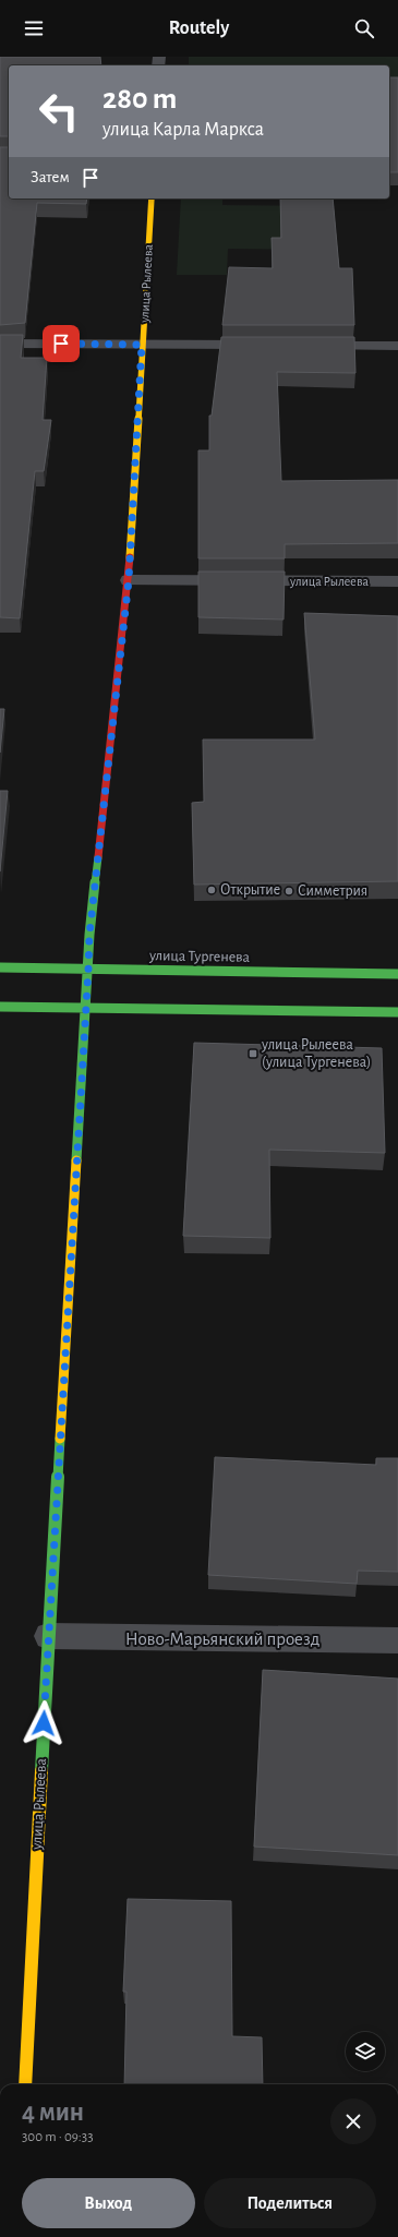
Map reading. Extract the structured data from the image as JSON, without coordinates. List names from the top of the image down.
{
  "streets": {
    "main road": ["улица Рылеева", "улица Тургенева"],
    "street": ["Ново-Марьянский проезд"]
  },
  "crossings": [
    ["улица Рылеева", "улица Тургенева"],
    ["улица Рылеева", "Ново-Марьянский проезд"]
  ],
  "places": {
    "other": ["Открытие", "Симметрия"],
    "transit": ["улица Рылеева (улица Тургенева)"]
  },
  "page": {
    "header": "Routely",
    "turn": ["280 m", "улица Карла Маркса"],
    "then": "Затем",
    "heading": ["4 мин", "300 m · 09:33"],
    "buttons": ["Выход", "Поделиться"]
  }
}
